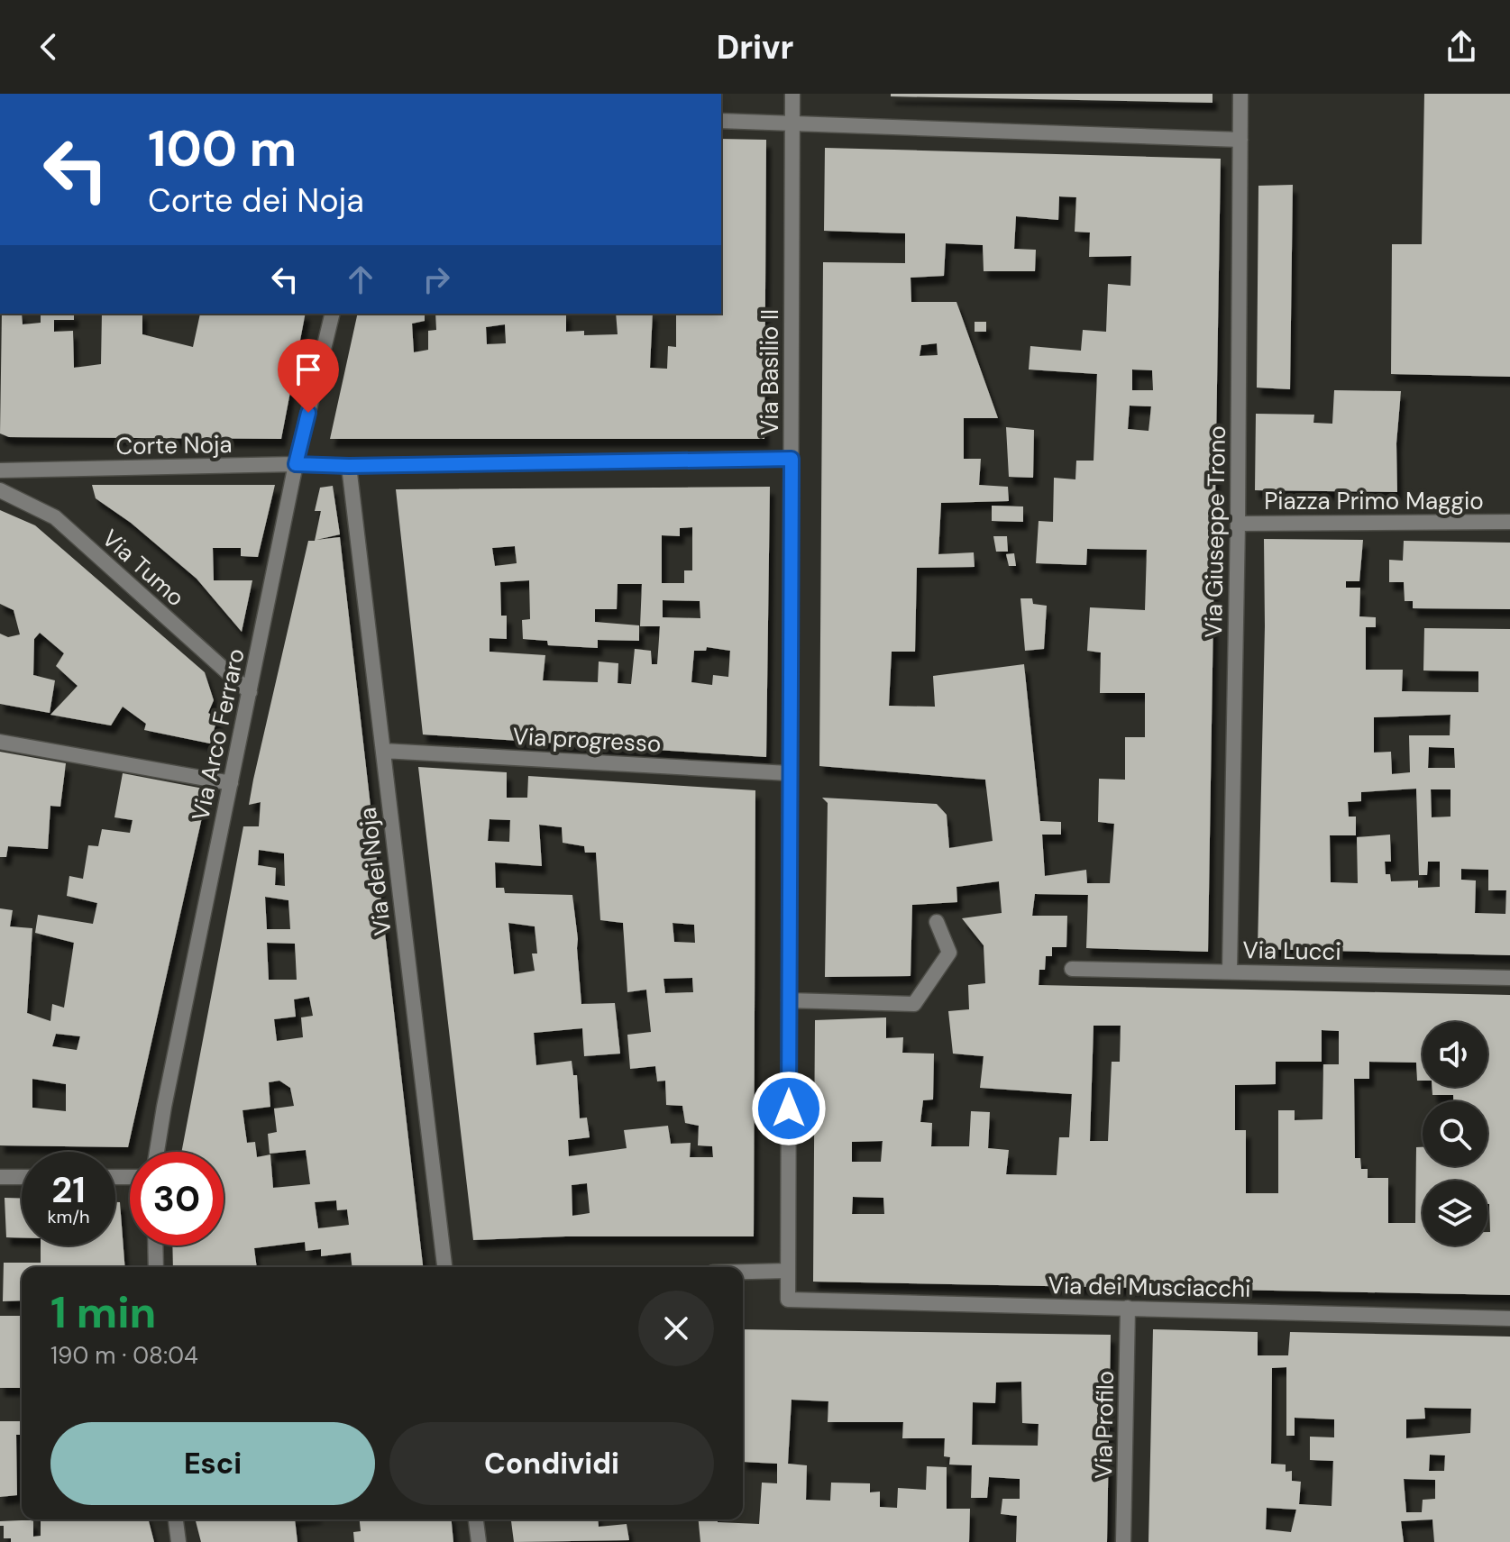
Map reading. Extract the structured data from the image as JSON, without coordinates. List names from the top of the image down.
{
  "streets": {
    "street": [
      "Via Basilio II",
      "Corte Noja",
      "Piazza Primo Maggio",
      "Via Giuseppe Trono",
      "Via Tumo",
      "Via Arco Ferraro",
      "Via progresso",
      "Via dei Noja",
      "Via Lucci",
      "Via dei Musciacchi",
      "Via Profilo"
    ]
  },
  "crossings": [
    ["Via Basilio II", "Corte Noja"],
    ["Via Basilio II", "Via progresso"],
    ["Via Basilio II", "Via dei Musciacchi"],
    ["Corte Noja", "Via Arco Ferraro"],
    ["Corte Noja", "Via dei Noja"],
    ["Piazza Primo Maggio", "Via Giuseppe Trono"],
    ["Via Giuseppe Trono", "Via Lucci"],
    ["Via Tumo", "Via Arco Ferraro"],
    ["Via progresso", "Via dei Noja"],
    ["Via dei Musciacchi", "Via Profilo"]
  ],
  "page": {
    "header": "Drivr",
    "turn": ["100 m", "Corte dei Noja"],
    "speed": "21 km/h",
    "limit": "30",
    "heading": ["1 min", "190 m · 08:04"],
    "buttons": ["Esci", "Condividi"]
  }
}
